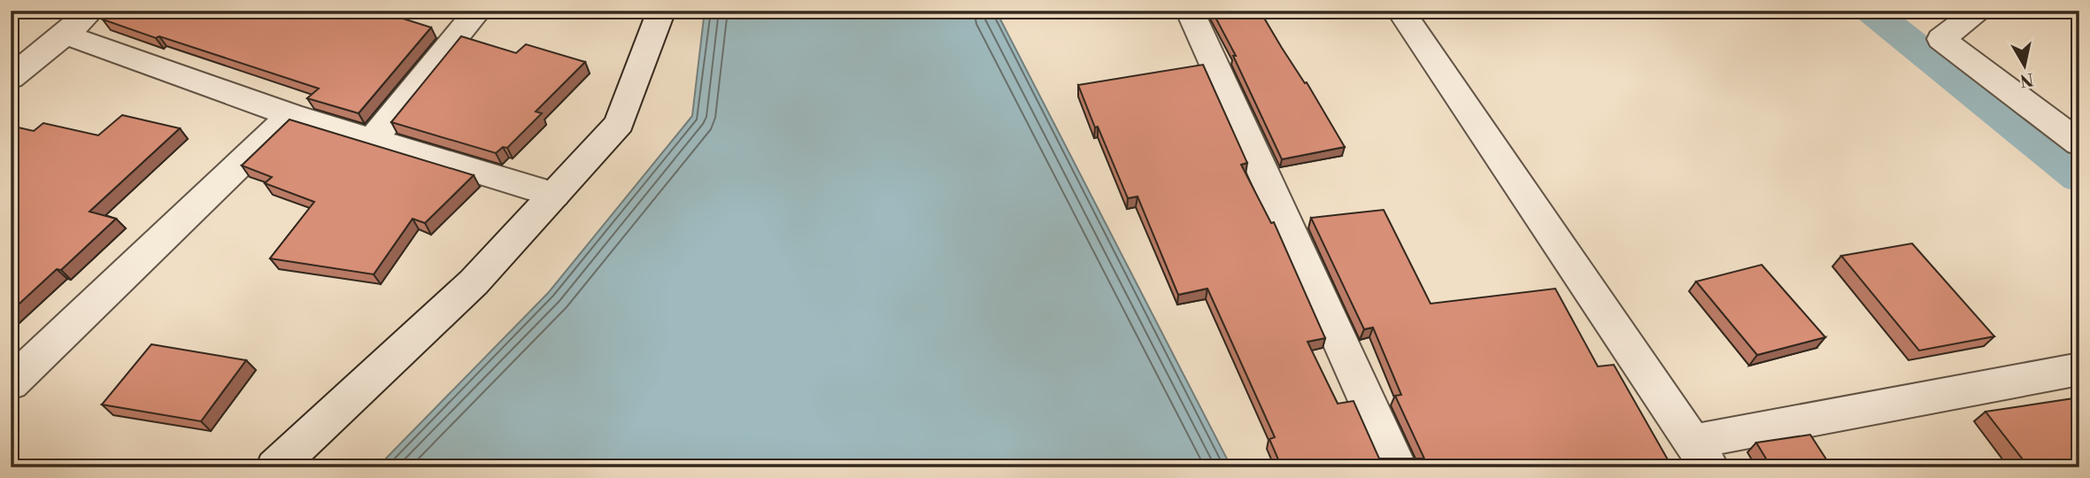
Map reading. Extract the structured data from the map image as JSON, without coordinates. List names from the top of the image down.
{
  "north": "bottom"
}
